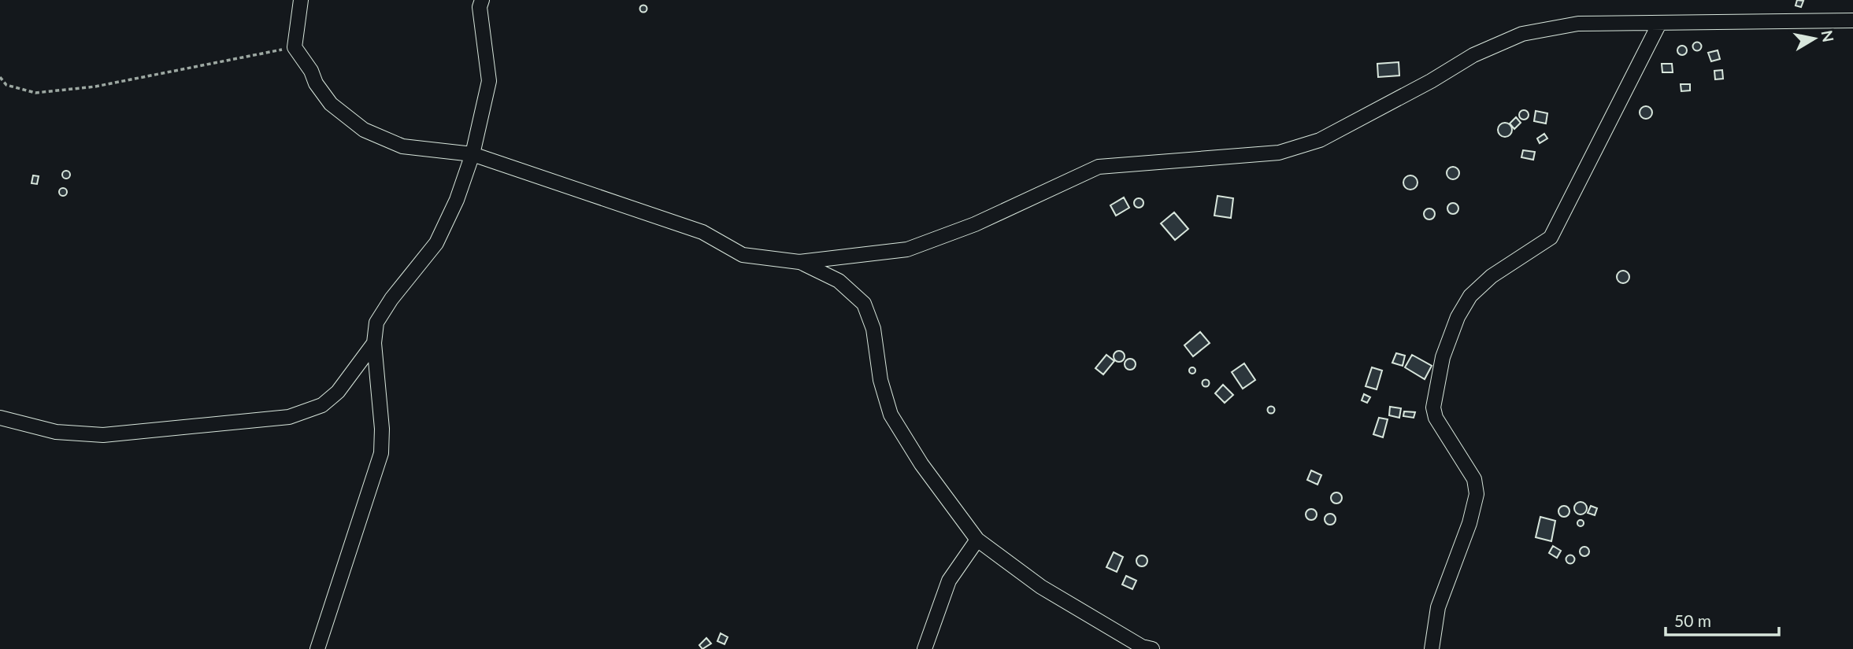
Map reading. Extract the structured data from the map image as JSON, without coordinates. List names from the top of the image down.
{
  "scale_bar": "50 m",
  "north": "right"
}
